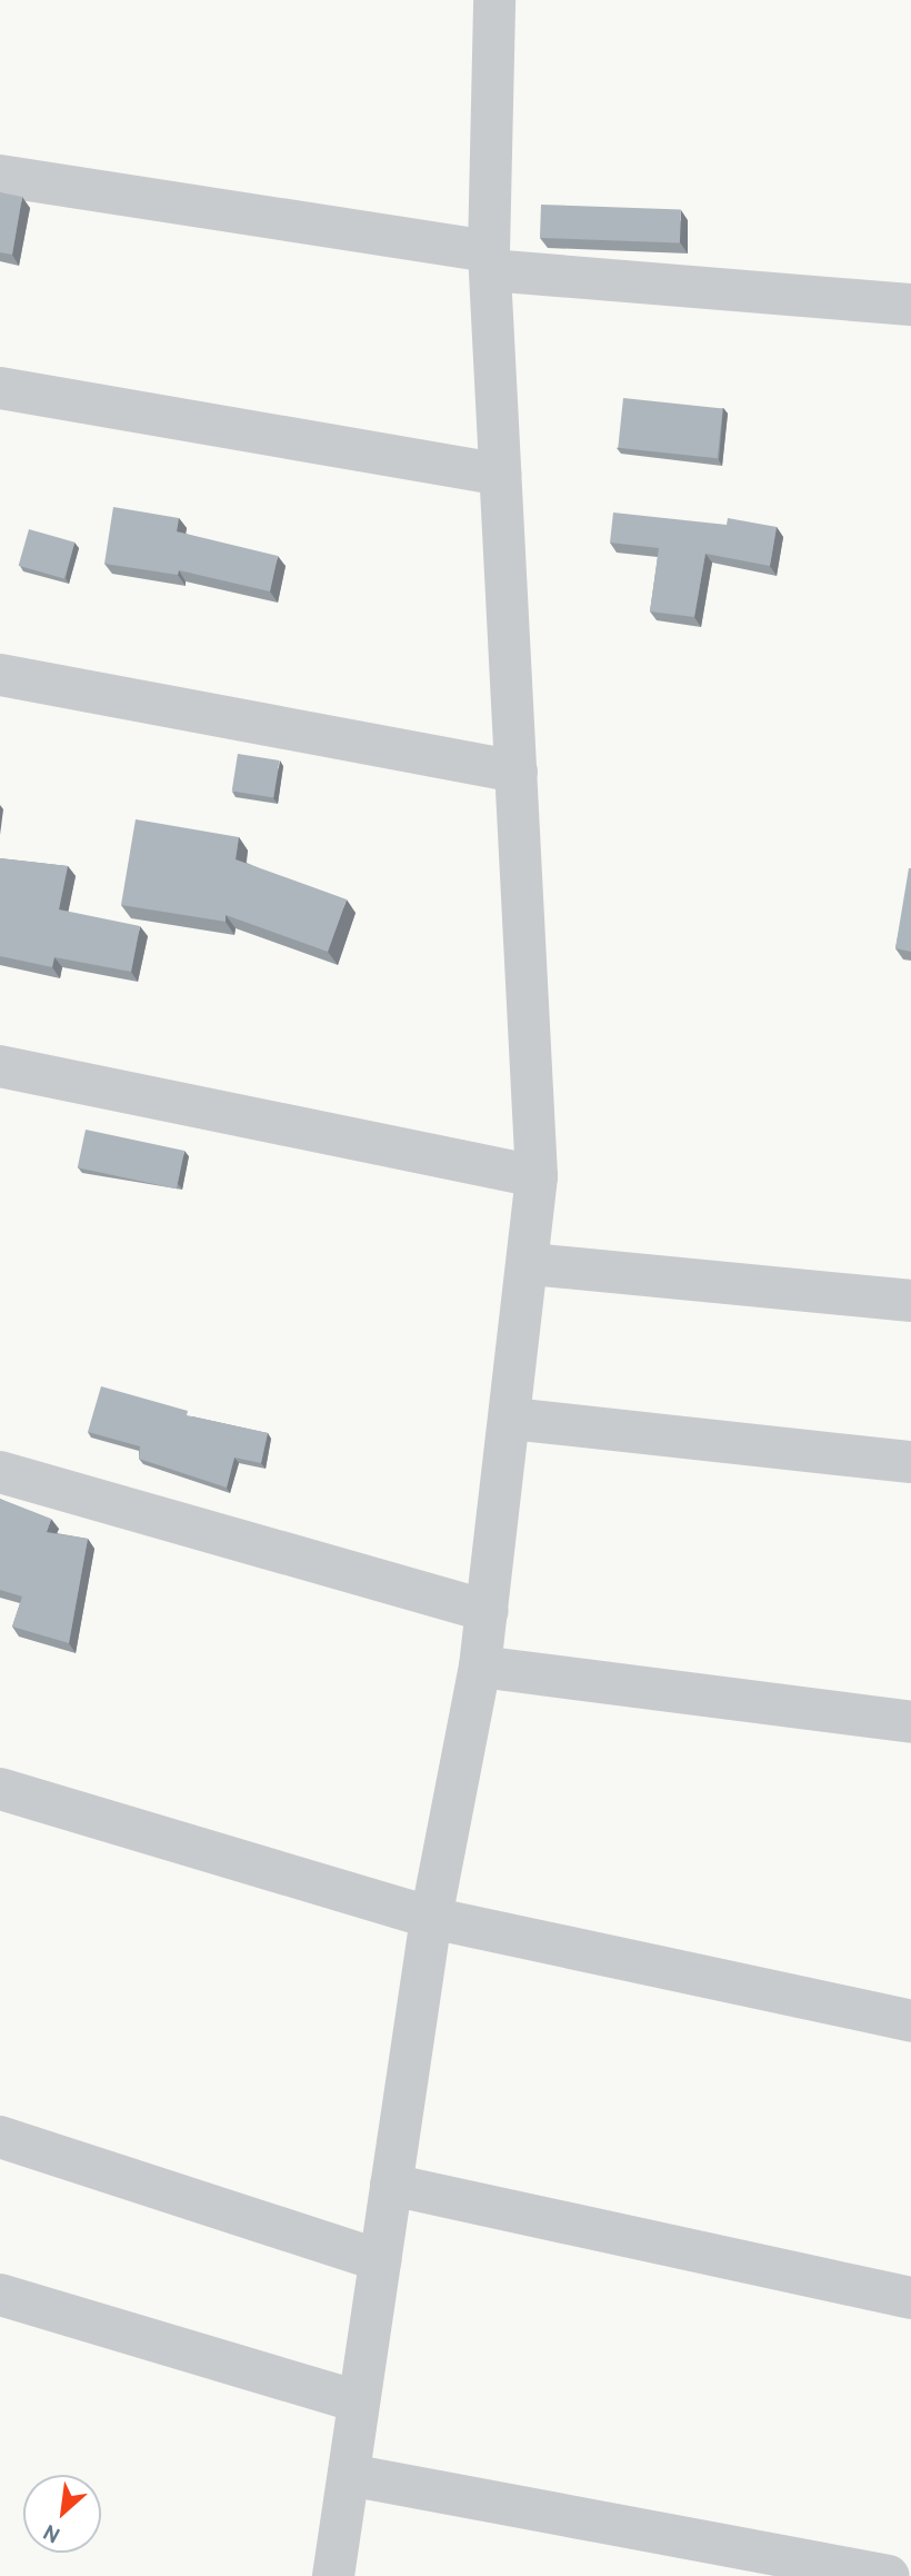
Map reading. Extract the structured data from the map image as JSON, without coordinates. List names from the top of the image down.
{
  "north": "bottom left"
}
